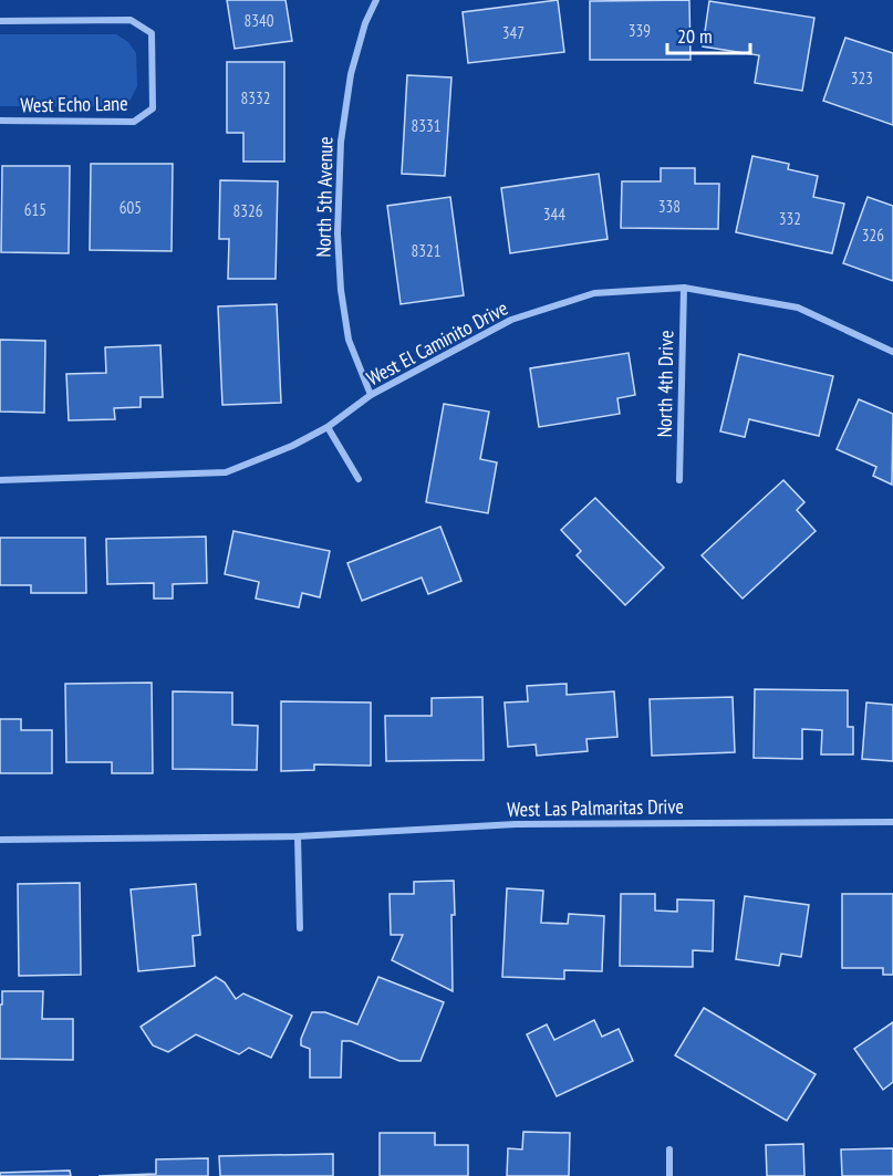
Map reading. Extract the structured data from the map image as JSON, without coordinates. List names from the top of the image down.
{
  "streets": {
    "street": [
      "West Echo Lane",
      "North 5th Avenue",
      "West El Caminito Drive",
      "North 4th Drive",
      "West Las Palmaritas Drive"
    ]
  },
  "crossings": [
    ["North 5th Avenue", "West El Caminito Drive"],
    ["West El Caminito Drive", "North 4th Drive"]
  ],
  "house_numbers": [
    "8340",
    "339",
    "347",
    "323",
    "8332",
    "8331",
    "338",
    "605",
    "615",
    "8326",
    "344",
    "332",
    "326",
    "8321"
  ],
  "scale_bar": "20 m"
}
